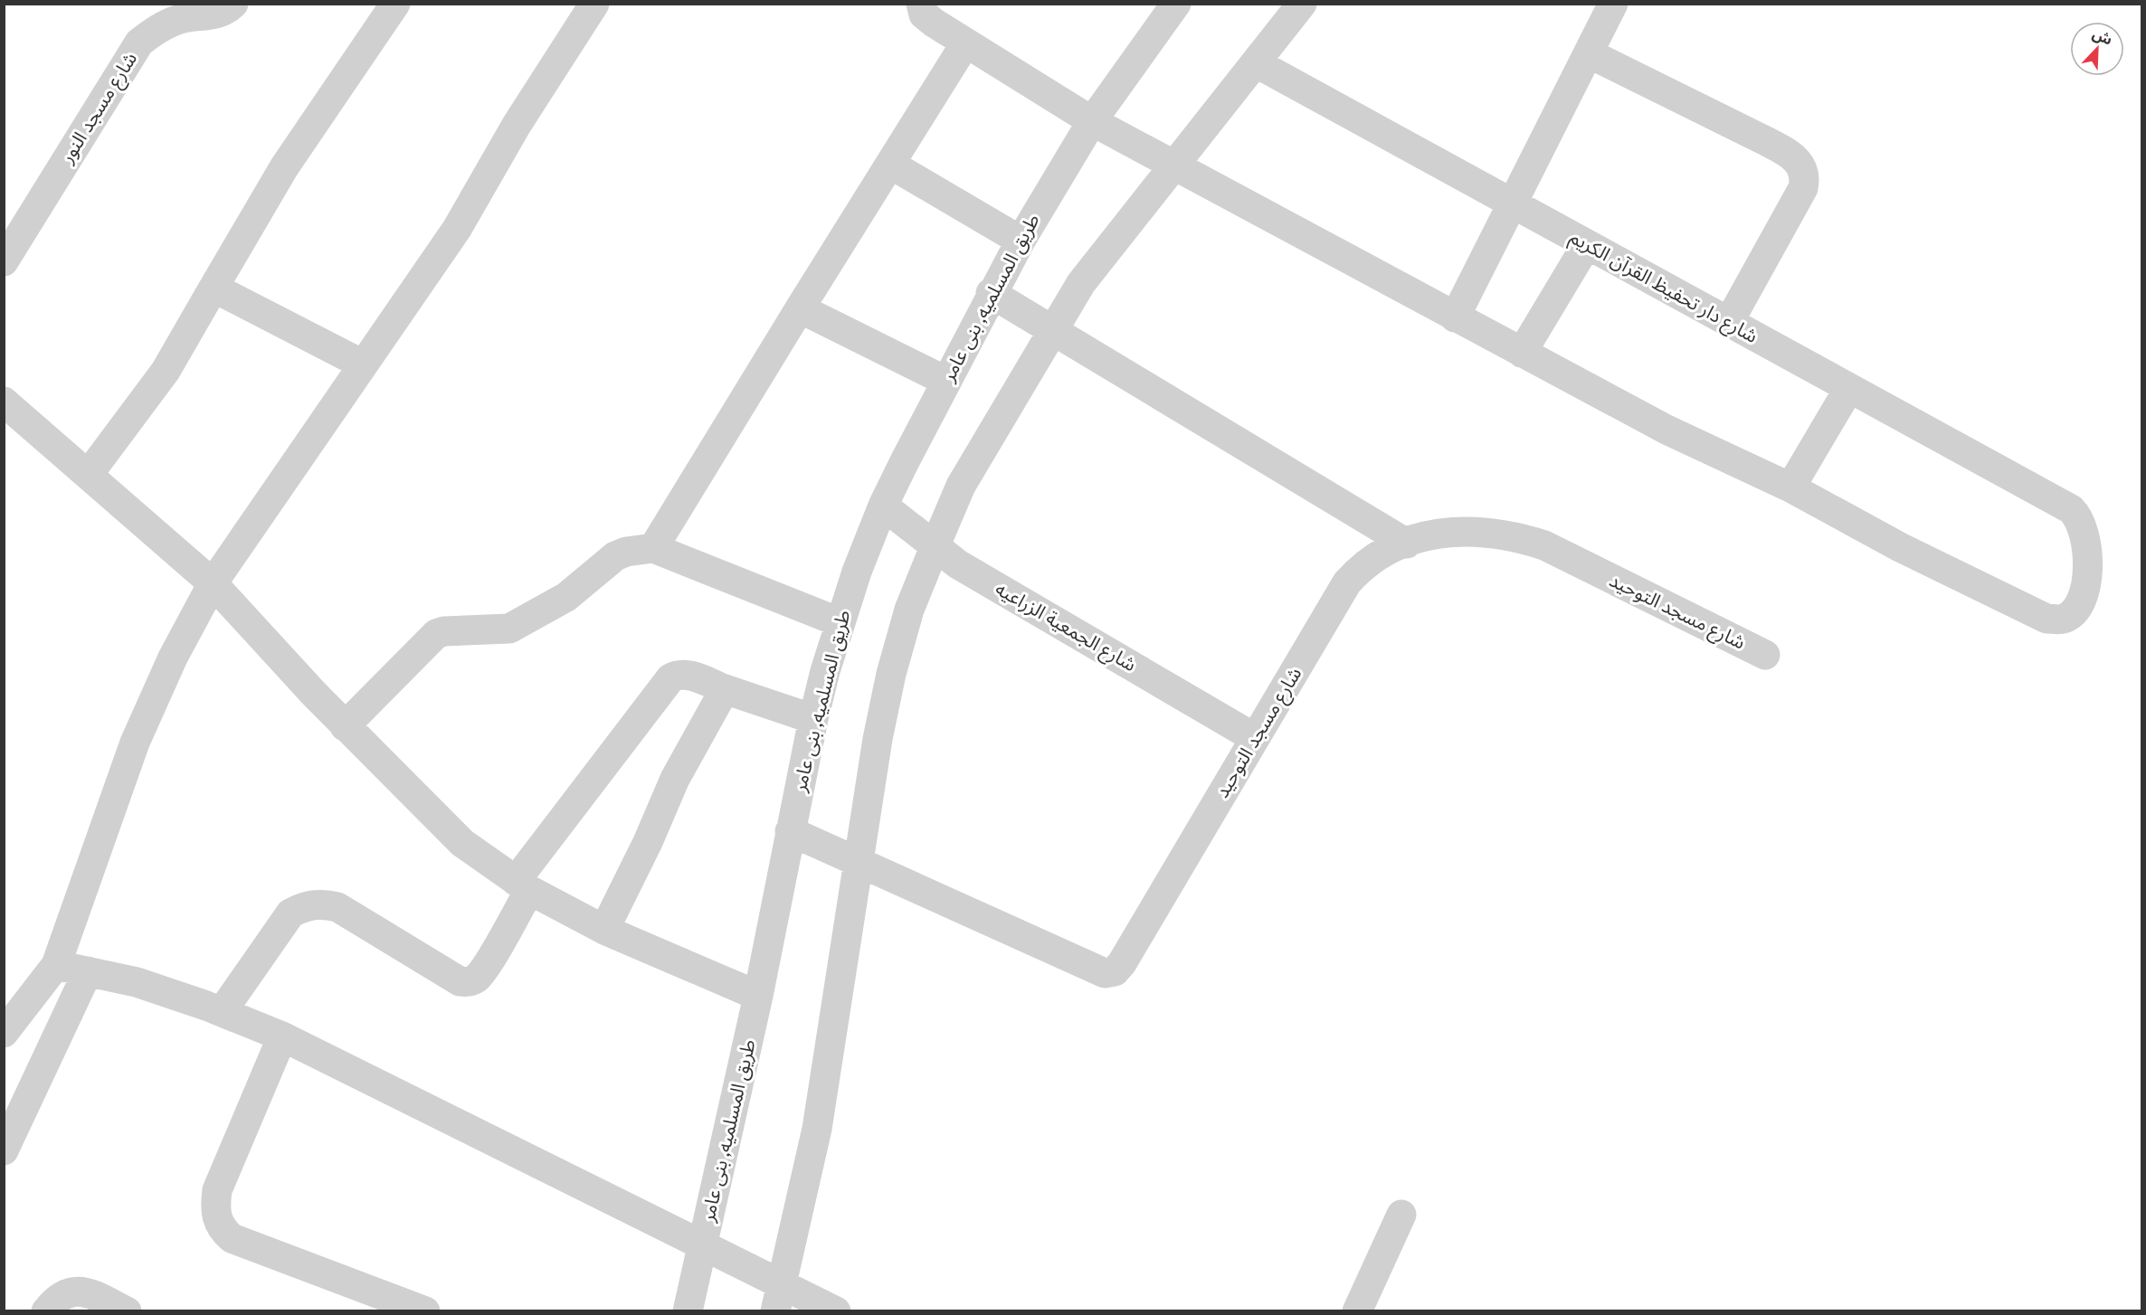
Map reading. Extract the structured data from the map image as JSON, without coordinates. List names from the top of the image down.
{
  "streets": {
    "street": [
      "شارع مسجد النور",
      "شارع دار تحفيظ القرآن الكريم",
      "طريق المسلميه, بنى عامر",
      "شارع مسجد التوحيد",
      "شارع الجمعية الزراعيه"
    ]
  },
  "crossings": [
    ["طريق المسلميه, بنى عامر", "شارع مسجد التوحيد"],
    ["طريق المسلميه, بنى عامر", "شارع الجمعية الزراعيه"],
    ["شارع مسجد التوحيد", "شارع الجمعية الزراعيه"]
  ],
  "north": "top right"
}
